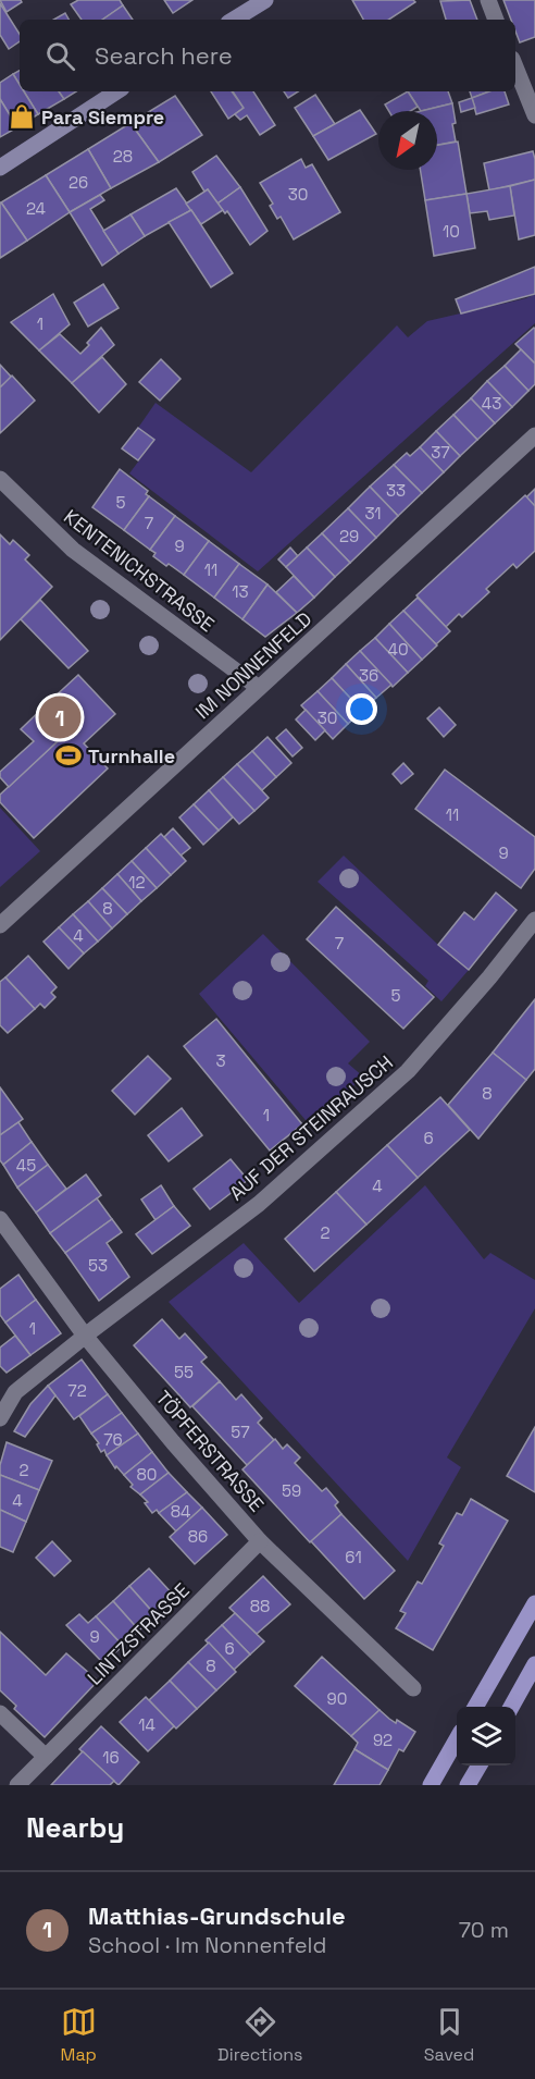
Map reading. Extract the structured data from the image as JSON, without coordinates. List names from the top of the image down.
{
  "streets": {
    "street": [
      "KENTENICHSTRASSE",
      "IM NONNENFELD",
      "AUF DER STEINRAUSCH",
      "TÖPFERSTRASSE",
      "LINTZSTRASSE"
    ]
  },
  "crossings": [
    ["KENTENICHSTRASSE", "IM NONNENFELD"],
    ["AUF DER STEINRAUSCH", "TÖPFERSTRASSE"],
    ["TÖPFERSTRASSE", "LINTZSTRASSE"]
  ],
  "places": {
    "shop": ["Para Siempre"],
    "sports": ["Turnhalle"]
  },
  "house_numbers": [
    "28",
    "26",
    "30",
    "24",
    "10",
    "1",
    "43",
    "37",
    "33",
    "5",
    "31",
    "7",
    "29",
    "9",
    "11",
    "13",
    "40",
    "36",
    "30",
    "11",
    "9",
    "12",
    "8",
    "4",
    "7",
    "5",
    "3",
    "8",
    "1",
    "6",
    "45",
    "4",
    "2",
    "53",
    "1",
    "55",
    "72",
    "57",
    "76",
    "2",
    "80",
    "59",
    "4",
    "84",
    "86",
    "61",
    "88",
    "9",
    "6",
    "8",
    "90",
    "14",
    "92",
    "16"
  ],
  "north": "bottom left",
  "page": {
    "search": "Search here",
    "pins": "1",
    "heading": "Nearby",
    "list": [
      {
        "mark": "1",
        "name": "Matthias-Grundschule",
        "note": "School · Im Nonnenfeld",
        "value": "70 m"
      }
    ],
    "nav": ["Map", "Directions", "Saved"]
  }
}
